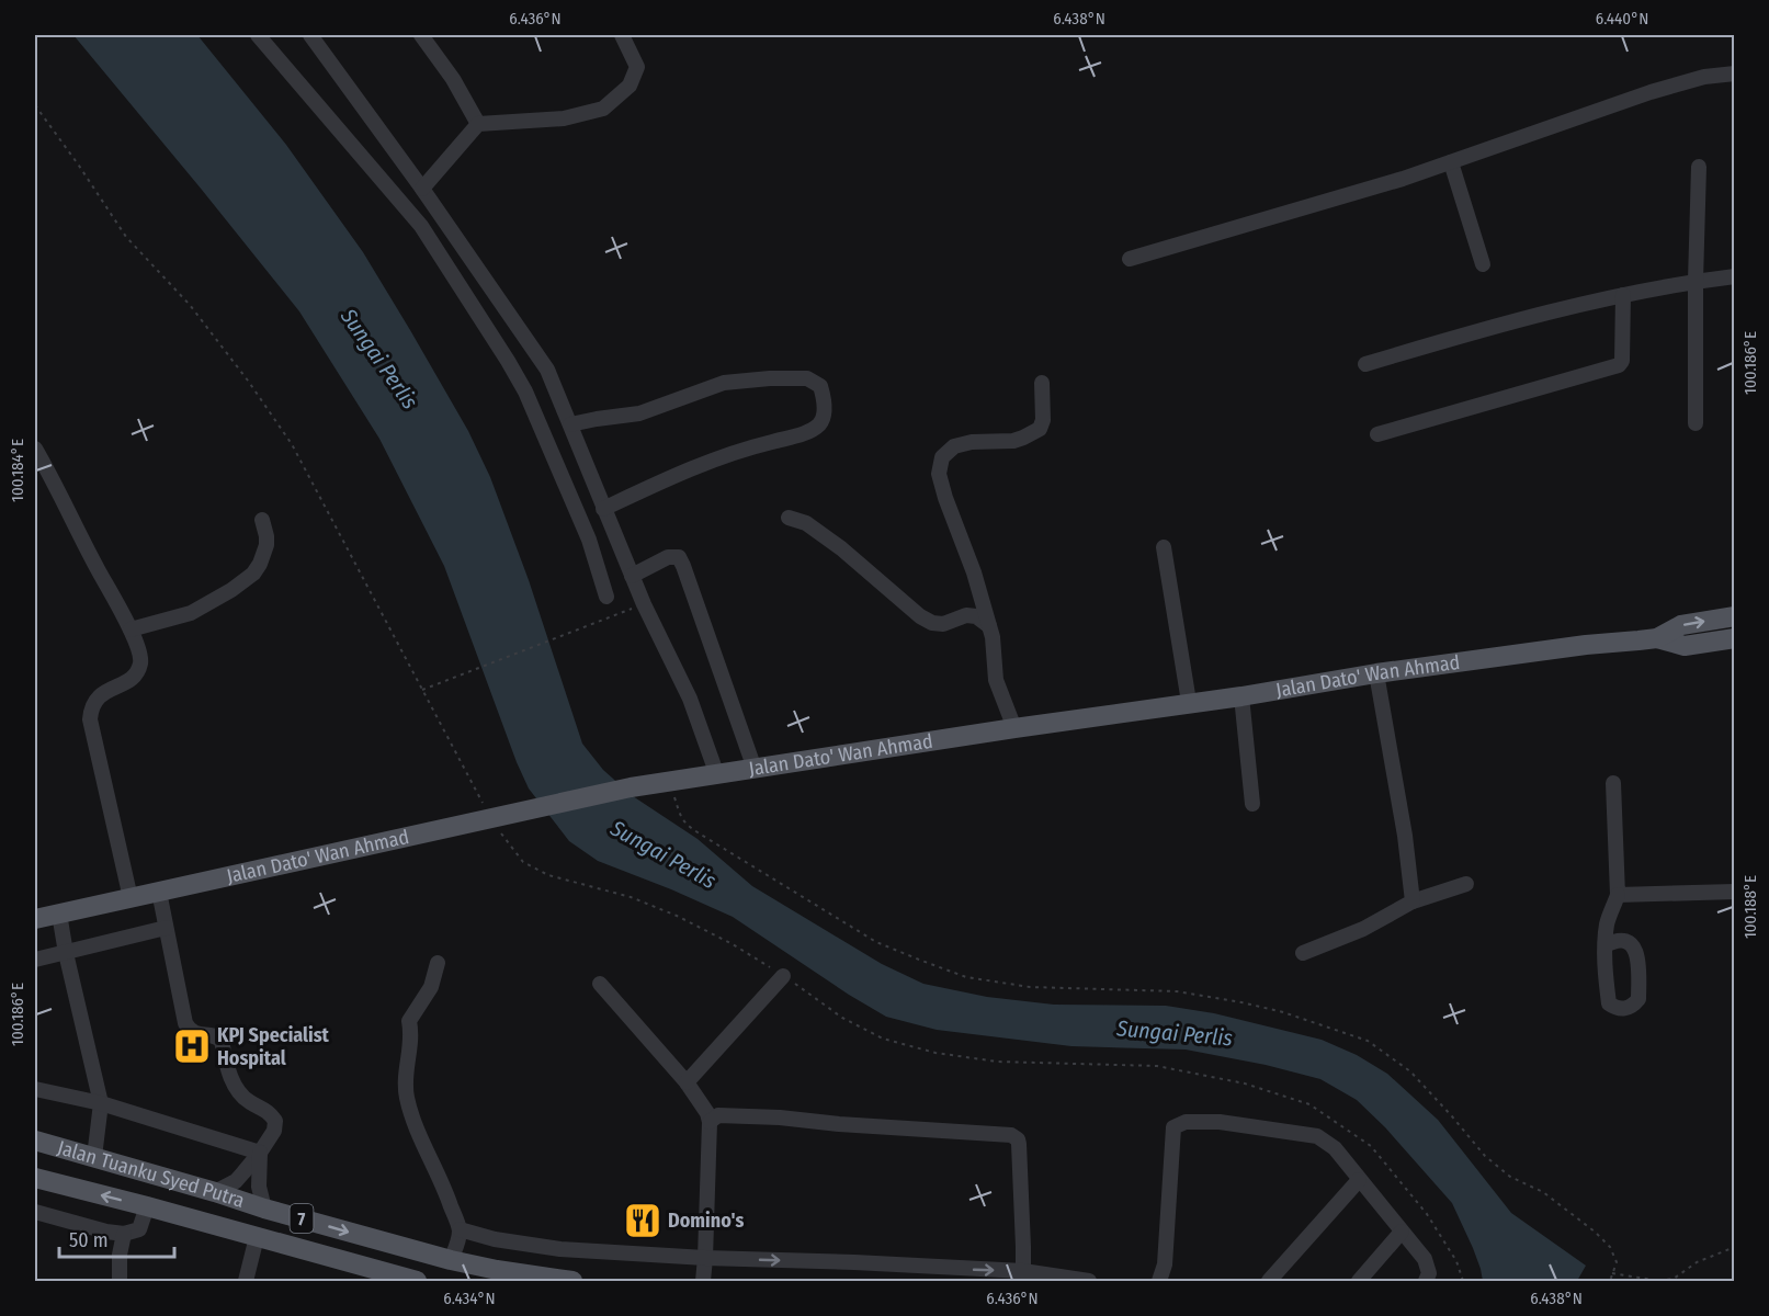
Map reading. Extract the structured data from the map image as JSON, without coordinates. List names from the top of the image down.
{
  "streets": {
    "main road": ["Jalan Dato' Wan Ahmad", "Jalan Tuanku Syed Putra", "7"]
  },
  "water": ["Sungai Perlis"],
  "places": {
    "hospital": ["KPJ Specialist Hospital"],
    "restaurant": ["Domino's"]
  },
  "scale_bar": "50 m",
  "coordinates": [
    "6.436°N",
    "6.438°N",
    "6.440°N",
    "100.186°E",
    "100.184°E",
    "100.188°E",
    "6.434°N"
  ]
}
